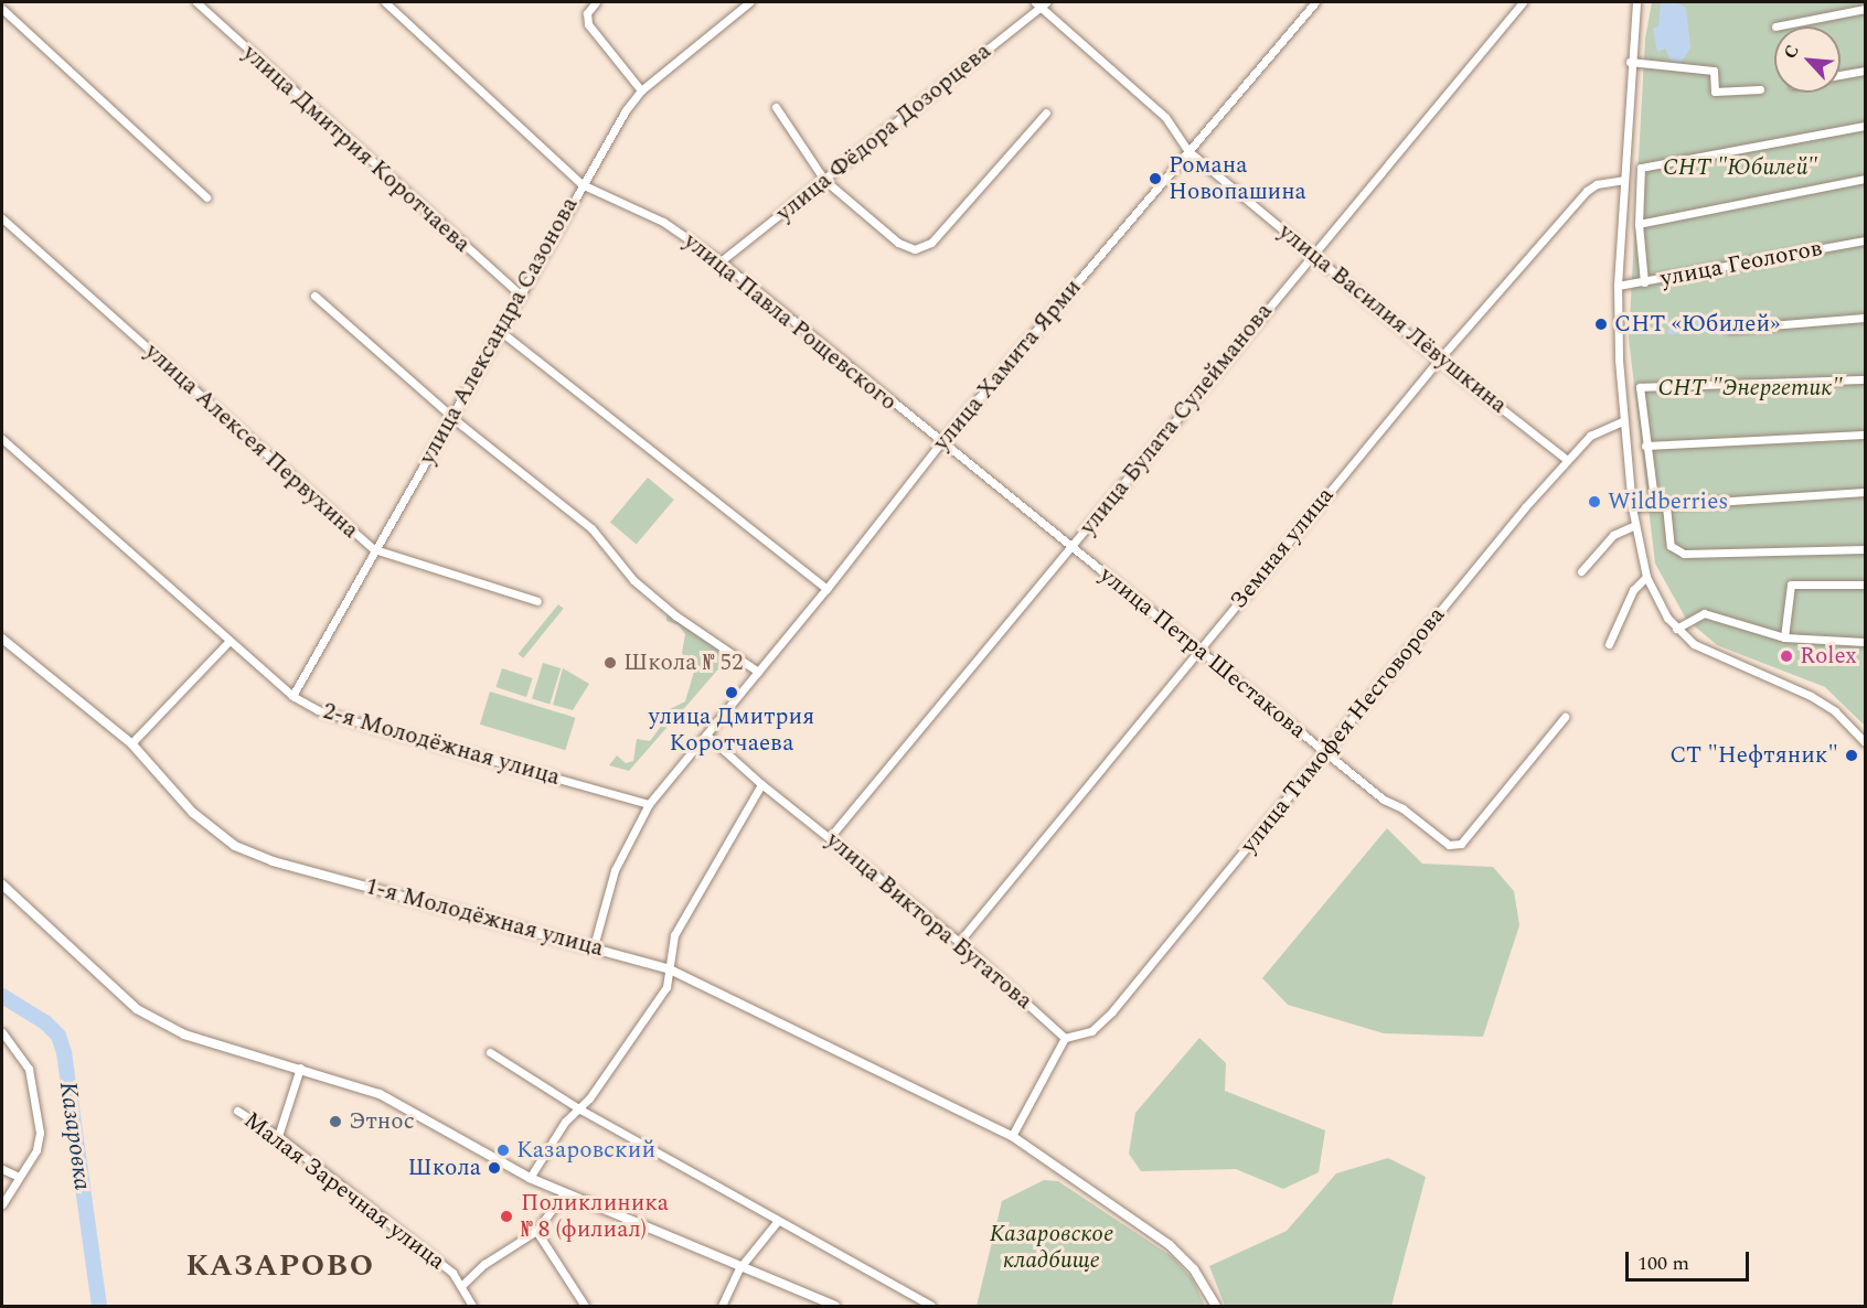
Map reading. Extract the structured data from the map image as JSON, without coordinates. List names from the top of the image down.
{
  "streets": {
    "street": [
      "улица Фёдора Дозорцева",
      "улица Дмитрия Коротчаева",
      "улица Геологов",
      "улица Василия Лёвушкина",
      "улица Павла Рощевского",
      "улица Александра Сазонова",
      "улица Хамита Ярми",
      "улица Булата Сулейманова",
      "улица Алексея Первухина",
      "Земная улица",
      "улица Петра Шестакова",
      "улица Тимофея Несговорова",
      "2-я Молодёжная улица",
      "1-я Молодёжная улица",
      "улица Виктора Бугатова",
      "Малая Заречная улица"
    ]
  },
  "crossings": [
    ["улица Фёдора Дозорцева", "улица Василия Лёвушкина"],
    ["улица Фёдора Дозорцева", "улица Павла Рощевского"],
    ["улица Дмитрия Коротчаева", "улица Александра Сазонова"],
    ["улица Василия Лёвушкина", "улица Хамита Ярми"],
    ["улица Василия Лёвушкина", "улица Булата Сулейманова"],
    ["улица Василия Лёвушкина", "Земная улица"],
    ["улица Василия Лёвушкина", "улица Тимофея Несговорова"],
    ["улица Павла Рощевского", "улица Александра Сазонова"],
    ["улица Павла Рощевского", "улица Хамита Ярми"],
    ["улица Павла Рощевского", "улица Булата Сулейманова"],
    ["улица Павла Рощевского", "улица Петра Шестакова"],
    ["улица Александра Сазонова", "улица Алексея Первухина"],
    ["улица Александра Сазонова", "2-я Молодёжная улица"],
    ["улица Хамита Ярми", "улица Виктора Бугатова"],
    ["улица Булата Сулейманова", "улица Петра Шестакова"],
    ["улица Булата Сулейманова", "улица Виктора Бугатова"],
    ["Земная улица", "улица Петра Шестакова"],
    ["Земная улица", "улица Виктора Бугатова"],
    ["улица Петра Шестакова", "улица Тимофея Несговорова"],
    ["улица Тимофея Несговорова", "улица Виктора Бугатова"]
  ],
  "districts": ["КАЗАРОВО"],
  "water": ["Казаровка"],
  "parks": ["СНТ \"Юбилей\"", "СНТ \"Энергетик\"", "Казаровское кладбище"],
  "places": [
    "Романа Новопашина",
    "СНТ «Юбилей»",
    "Wildberries",
    "Rolex",
    "Школа № 52",
    "улица Дмитрия Коротчаева",
    "СТ \"Нефтяник\"",
    "Этнос",
    "Казаровский",
    "Школа",
    "Поликлиника № 8 (филиал)"
  ],
  "scale_bar": "100 m",
  "north": "top left"
}
